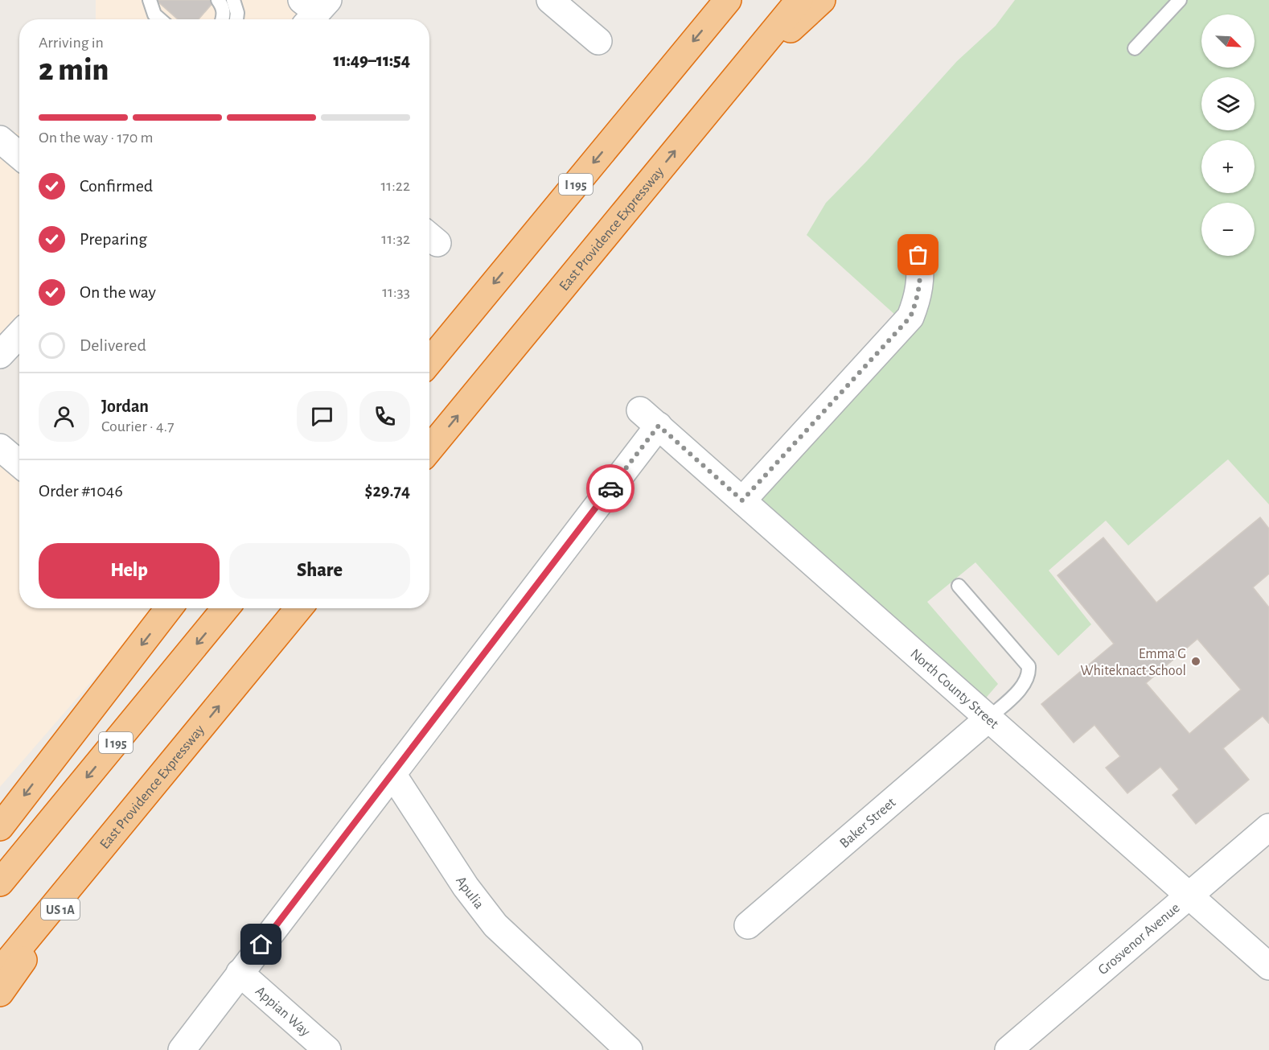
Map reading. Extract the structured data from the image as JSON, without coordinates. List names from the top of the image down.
{
  "streets": {
    "highway": ["I 195", "East Providence Expressway", "US 1A"],
    "street": [
      "North County Street",
      "Baker Street",
      "Apulia",
      "Grosvenor Avenue",
      "Appian Way"
    ]
  },
  "crossings": [
    ["East Providence Expressway", "US 1A"],
    ["North County Street", "Baker Street"],
    ["North County Street", "Apulia"],
    ["North County Street", "Grosvenor Avenue"]
  ],
  "places": ["Emma G Whiteknact School"],
  "north": "bottom right",
  "page": {
    "map_buttons": ["+", "−"],
    "heading": ["2 min", "Arriving in", "11:49–11:54"],
    "panel": [
      "Jordan",
      "Courier · 4.7",
      "Order #1046",
      "$29.74"
    ],
    "bar": "On the way · 170 m",
    "list": [
      ["Confirmed", "11:22"],
      ["Preparing", "11:32"],
      ["On the way", "11:33"],
      "Delivered"
    ],
    "buttons": ["Help", "Share"]
  }
}
